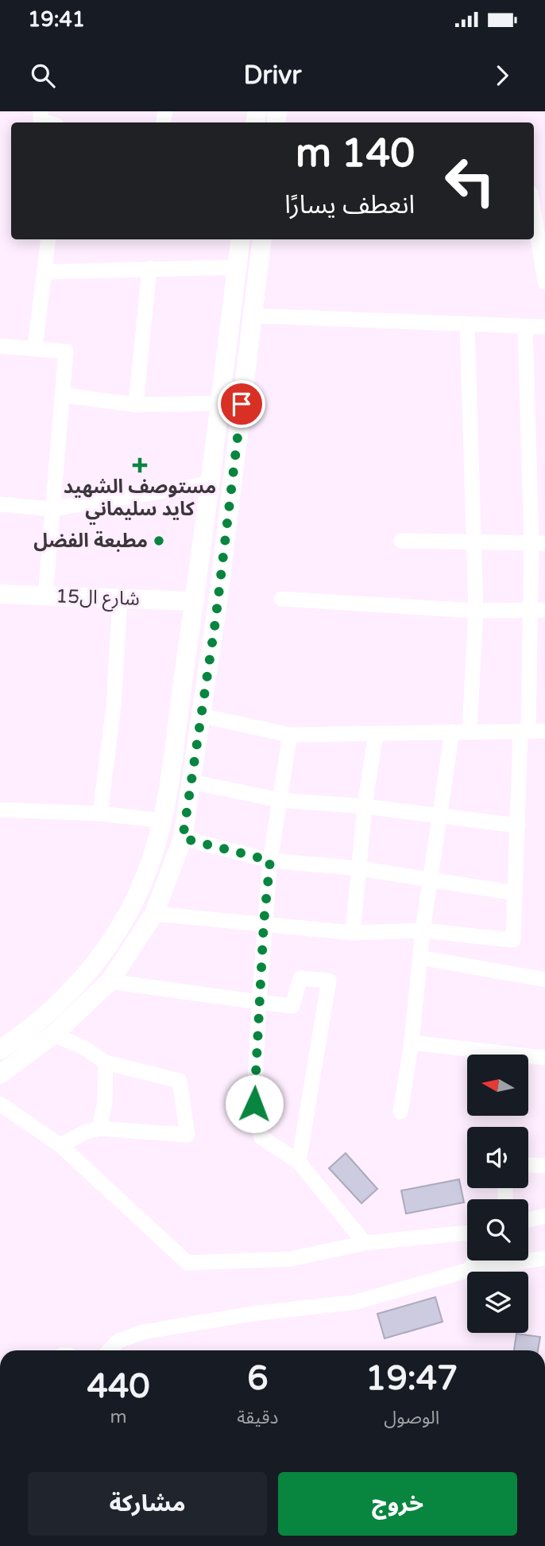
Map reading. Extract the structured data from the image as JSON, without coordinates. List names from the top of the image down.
{
  "streets": {
    "main road": ["شارع ال15"]
  },
  "places": {
    "health": ["مستوصف الشهيد كايد سليماني"],
    "other": ["مطبعة الفضل"]
  },
  "north": "left",
  "page": {
    "status": "19:41",
    "header": "Drivr",
    "turn": ["140 m", "انعطف يسارًا"],
    "eta": [
      "19:47",
      "الوصول",
      "6",
      "دقيقة",
      "440",
      "m"
    ],
    "buttons": ["خروج", "مشاركة"]
  }
}
